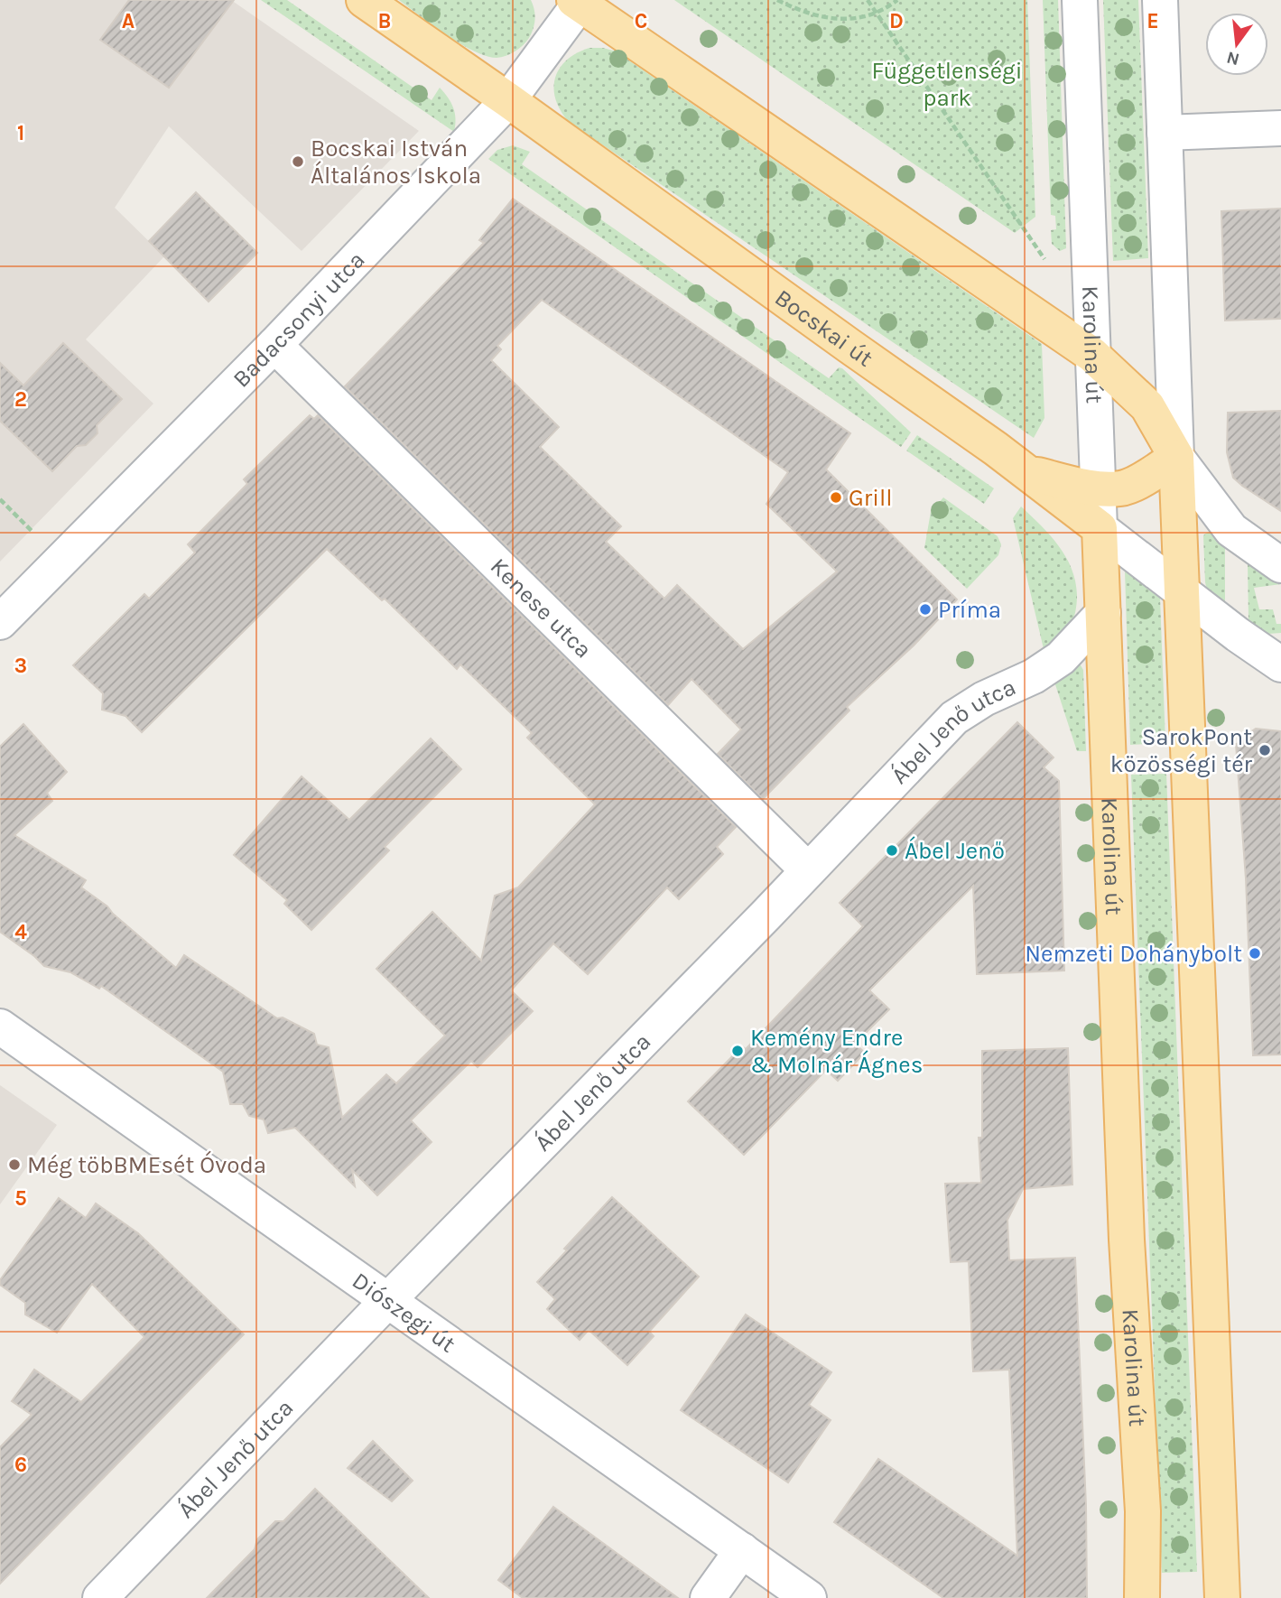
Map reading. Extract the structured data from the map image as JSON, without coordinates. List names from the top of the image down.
{
  "streets": {
    "main road": ["Bocskai út", "Karolina út"],
    "street": [
      "Badacsonyi utca",
      "Kenese utca",
      "Ábel Jenő utca",
      "Diószegi út"
    ]
  },
  "crossings": [
    ["Badacsonyi utca", "Bocskai út"],
    ["Badacsonyi utca", "Kenese utca"],
    ["Bocskai út", "Karolina út"],
    ["Karolina út", "Ábel Jenő utca"],
    ["Kenese utca", "Ábel Jenő utca"],
    ["Ábel Jenő utca", "Diószegi út"]
  ],
  "parks": ["Függetlenségi park"],
  "places": [
    "Bocskai István Általános Iskola",
    "Grill",
    "Príma",
    "SarokPont közösségi tér",
    "Ábel Jenő",
    "Nemzeti Dohánybolt",
    "Kemény Endre & Molnár Ágnes",
    "Még töbBMEsét Óvoda"
  ],
  "north": "bottom",
  "grid": {
    "columns": [
      "A",
      "B",
      "C",
      "D",
      "E"
    ],
    "rows": [
      "1",
      "2",
      "3",
      "4",
      "5",
      "6"
    ]
  }
}
